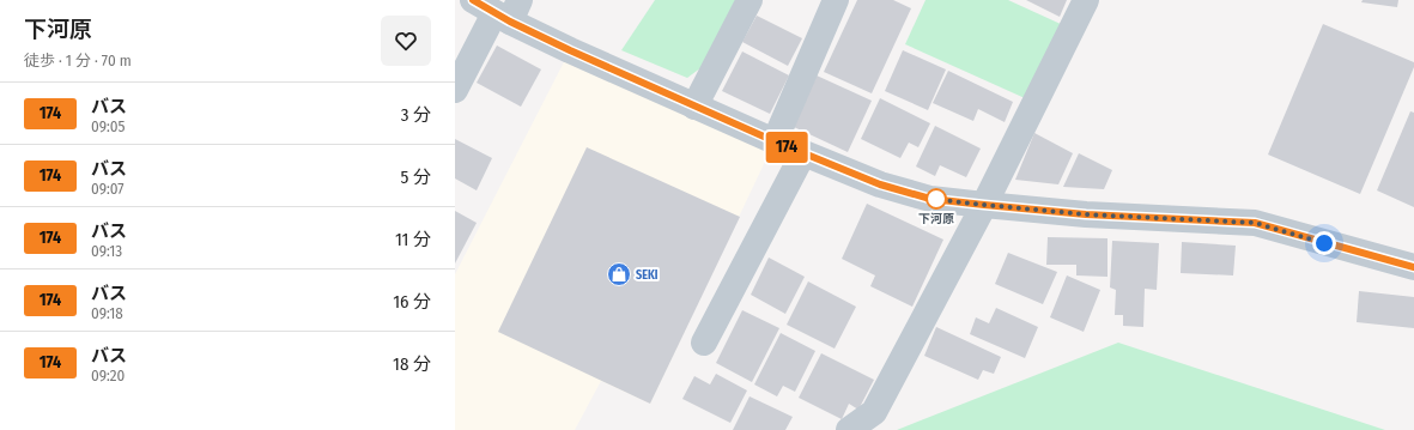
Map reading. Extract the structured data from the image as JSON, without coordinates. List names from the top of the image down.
{
  "places": {
    "other": ["下河原"],
    "shop": ["SEKI"]
  },
  "lines": ["bus line 174"],
  "page": {
    "heading": ["下河原", "徒歩 · 1 分 · 70 m"],
    "on_map": "174",
    "list": [
      {
        "mark": "174",
        "name": "バス",
        "note": "09:05",
        "value": "3 分"
      },
      {
        "mark": "174",
        "name": "バス",
        "note": "09:07",
        "value": "5 分"
      },
      {
        "mark": "174",
        "name": "バス",
        "note": "09:13",
        "value": "11 分"
      },
      {
        "mark": "174",
        "name": "バス",
        "note": "09:18",
        "value": "16 分"
      },
      {
        "mark": "174",
        "name": "バス",
        "note": "09:20",
        "value": "18 分"
      }
    ]
  }
}
